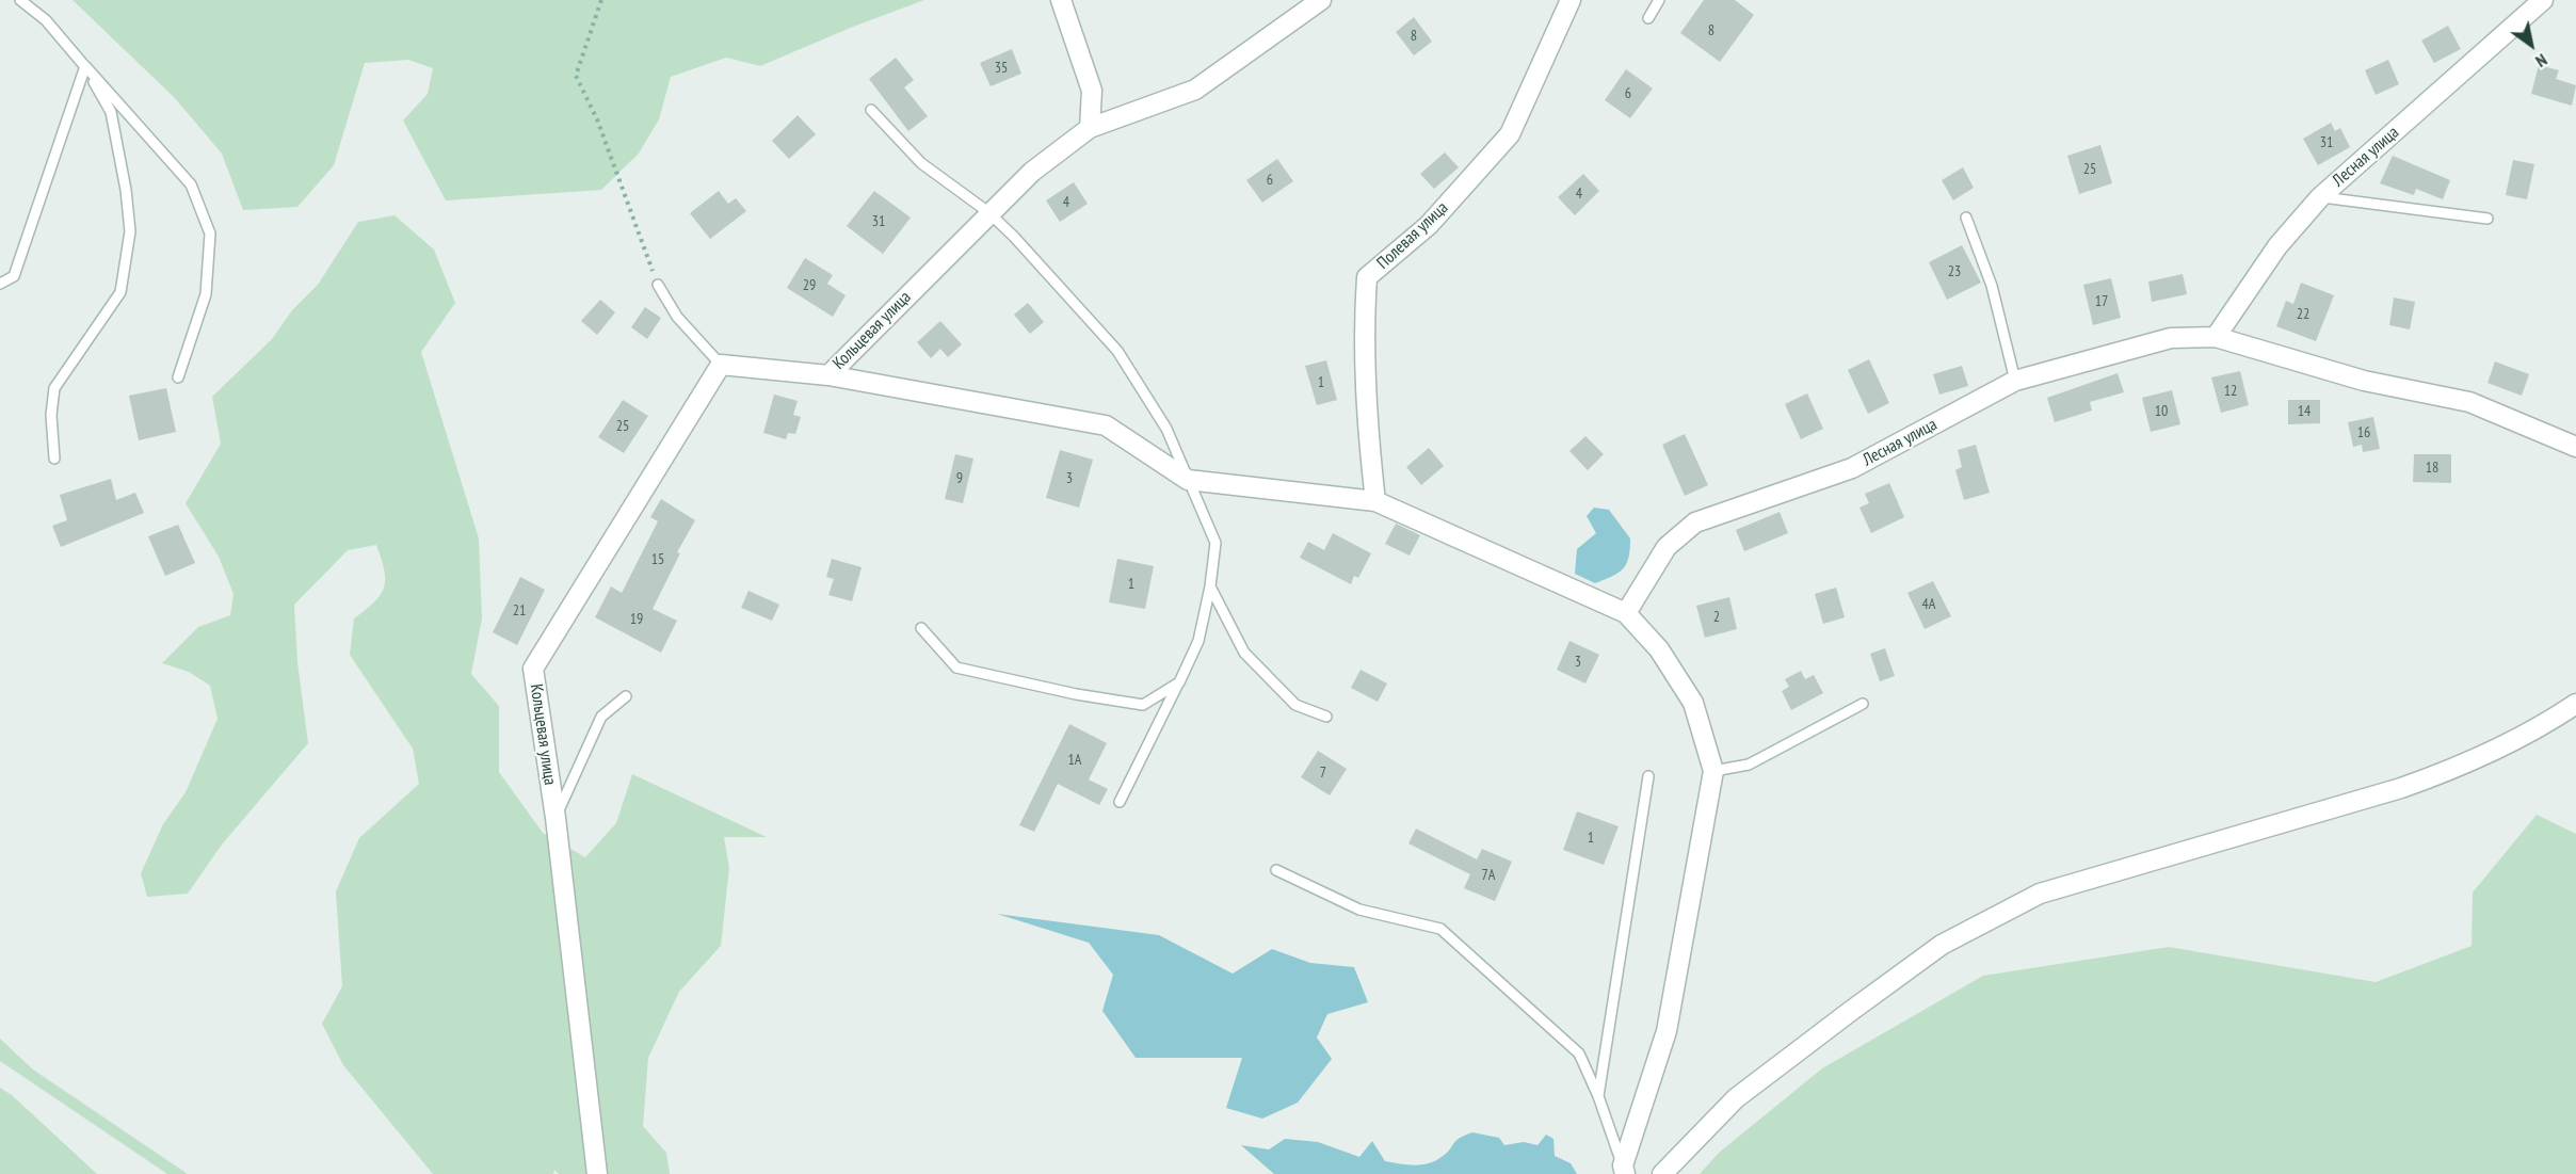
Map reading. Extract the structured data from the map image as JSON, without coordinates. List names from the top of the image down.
{
  "streets": {
    "street": ["Лесная улица", "Полевая улица", "Кольцевая улица"]
  },
  "house_numbers": [
    "8",
    "8",
    "35",
    "6",
    "31",
    "25",
    "6",
    "4",
    "4",
    "31",
    "23",
    "29",
    "17",
    "22",
    "1",
    "12",
    "10",
    "14",
    "25",
    "16",
    "18",
    "9",
    "3",
    "15",
    "1",
    "4А",
    "21",
    "2",
    "19",
    "3",
    "1А",
    "7",
    "1",
    "7А"
  ],
  "north": "bottom right"
}
